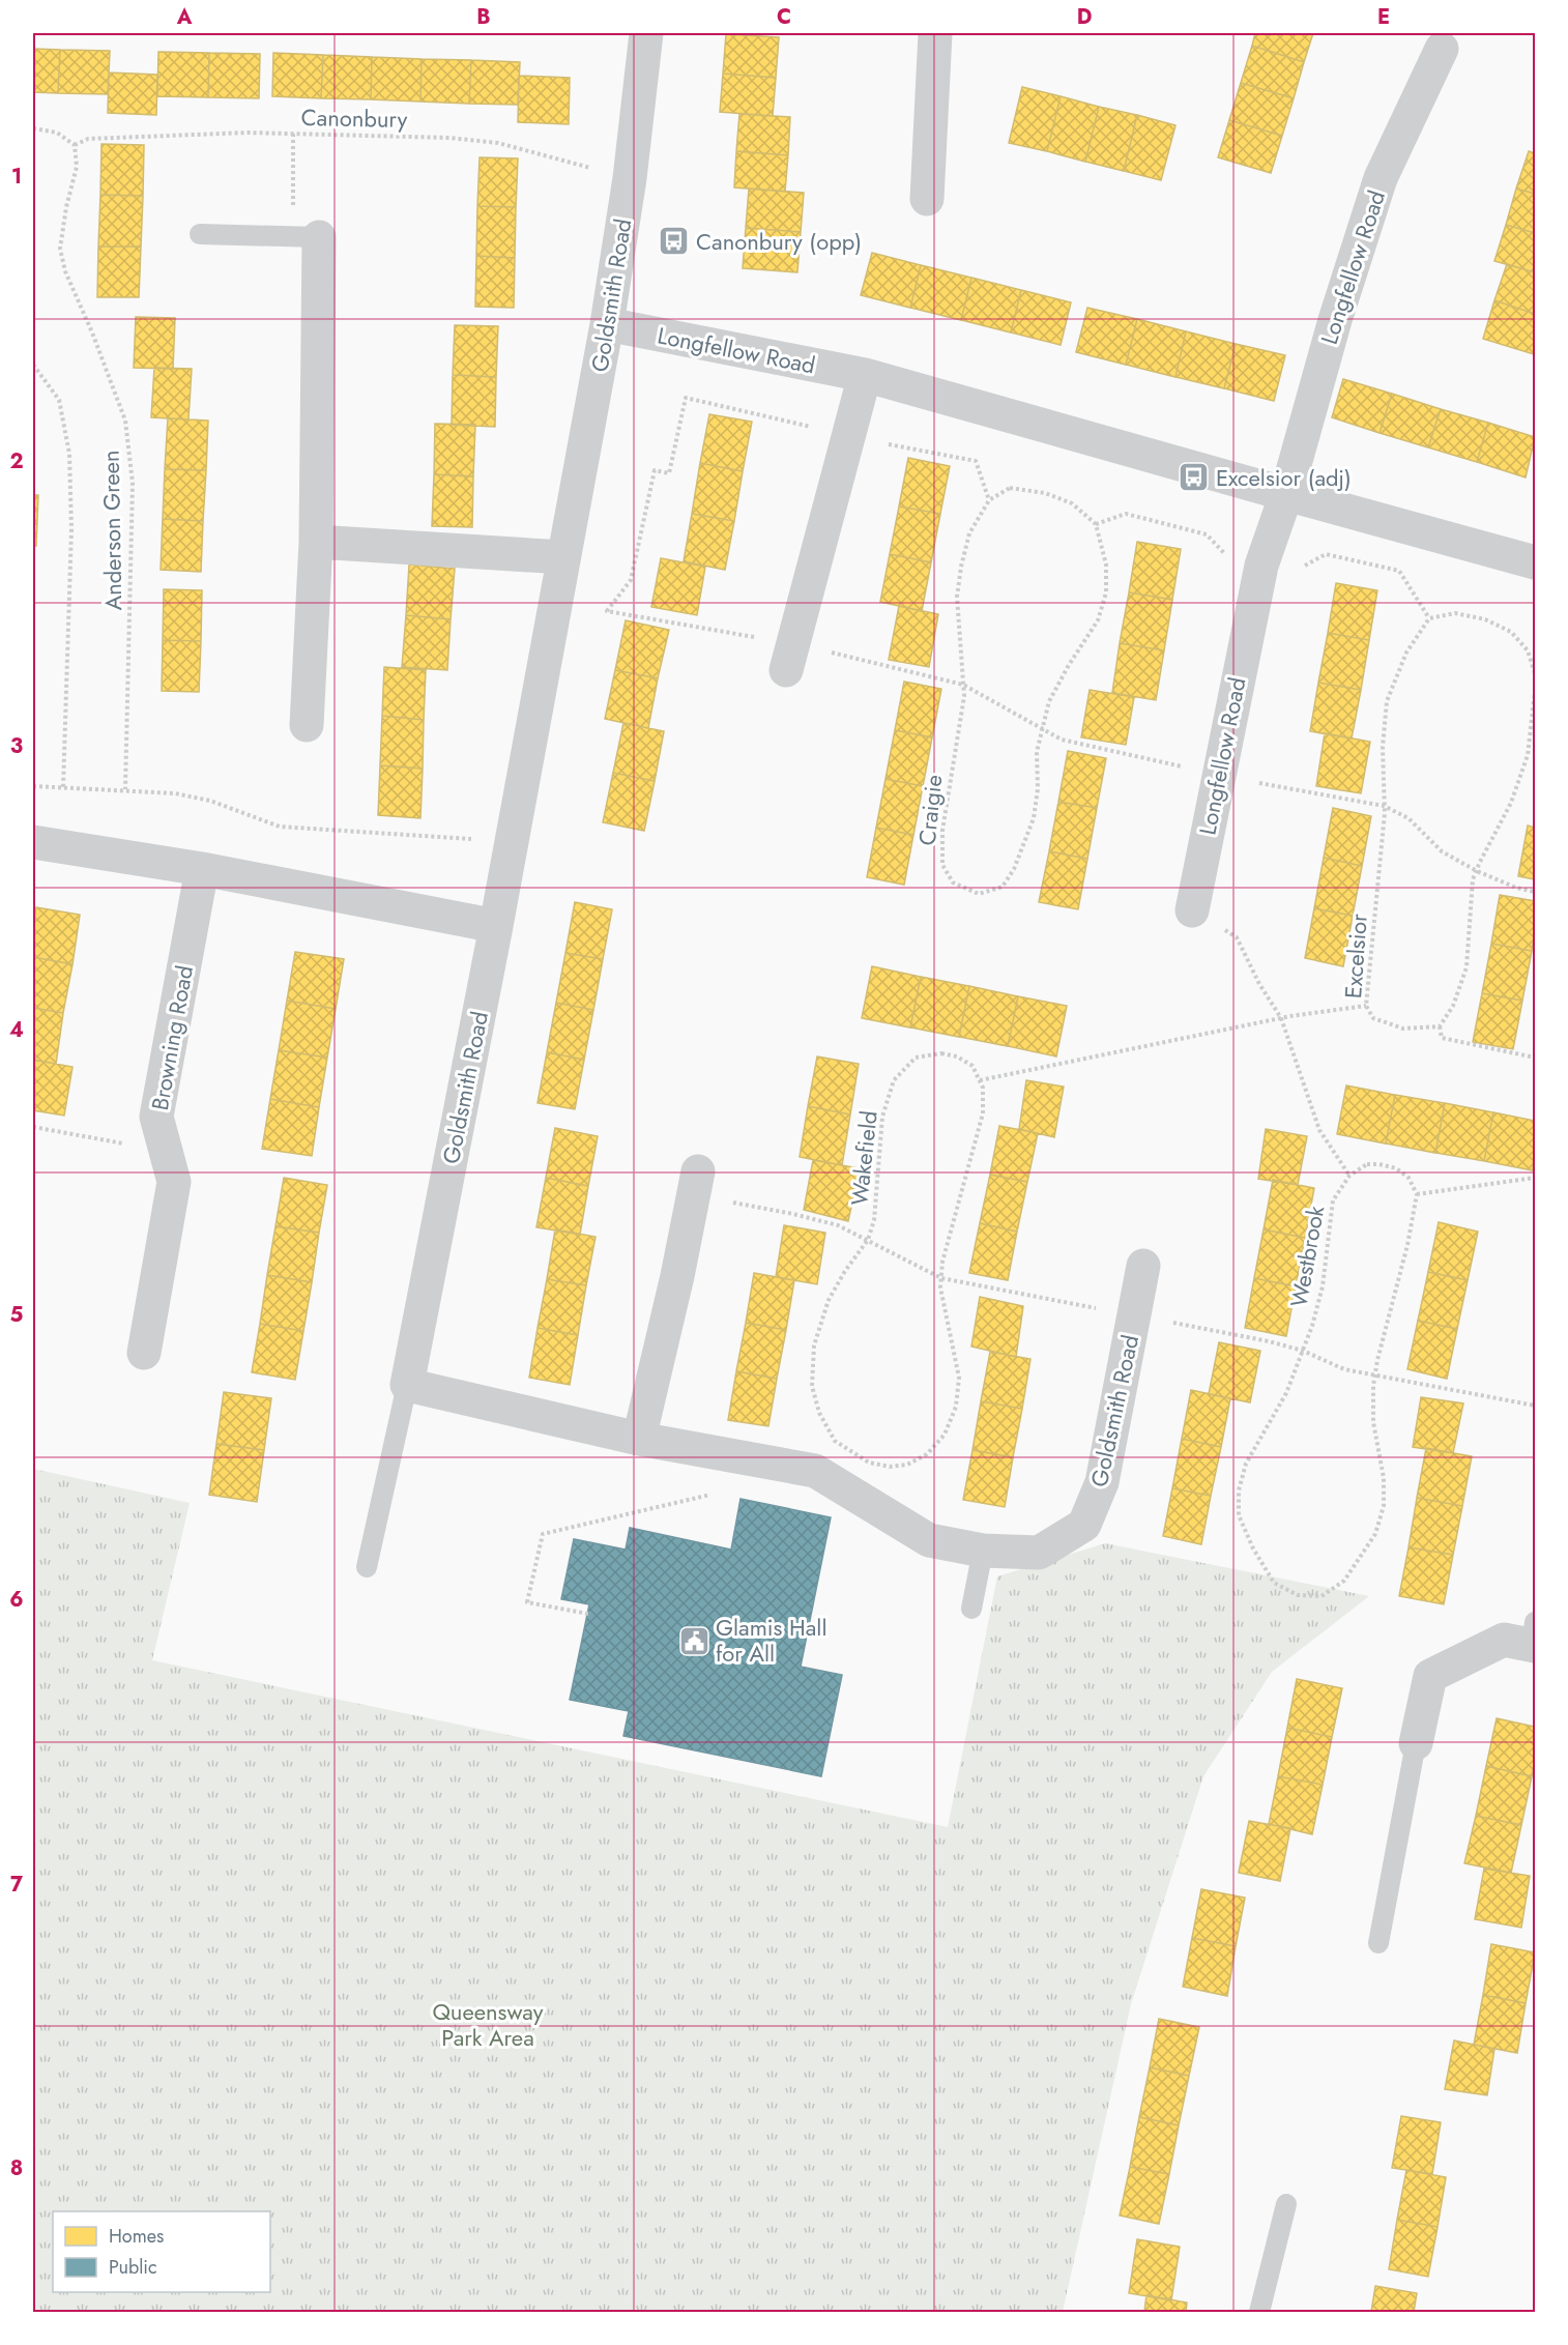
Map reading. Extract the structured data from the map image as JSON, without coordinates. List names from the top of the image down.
{
  "streets": {
    "street": ["Longfellow Road", "Goldsmith Road", "Browning Road"],
    "path": [
      "Canonbury",
      "Anderson Green",
      "Craigie",
      "Excelsior",
      "Wakefield",
      "Westbrook"
    ]
  },
  "crossings": [
    ["Canonbury", "Goldsmith Road"],
    ["Canonbury", "Anderson Green"],
    ["Longfellow Road", "Goldsmith Road"]
  ],
  "parks": ["Queensway Park Area"],
  "places": {
    "bus stop": ["Canonbury (opp)", "Excelsior (adj)"],
    "public building": ["Glamis Hall for All"]
  },
  "legend": ["Homes", "Public"],
  "grid": {
    "columns": [
      "A",
      "B",
      "C",
      "D",
      "E"
    ],
    "rows": [
      "1",
      "2",
      "3",
      "4",
      "5",
      "6",
      "7",
      "8"
    ]
  }
}
